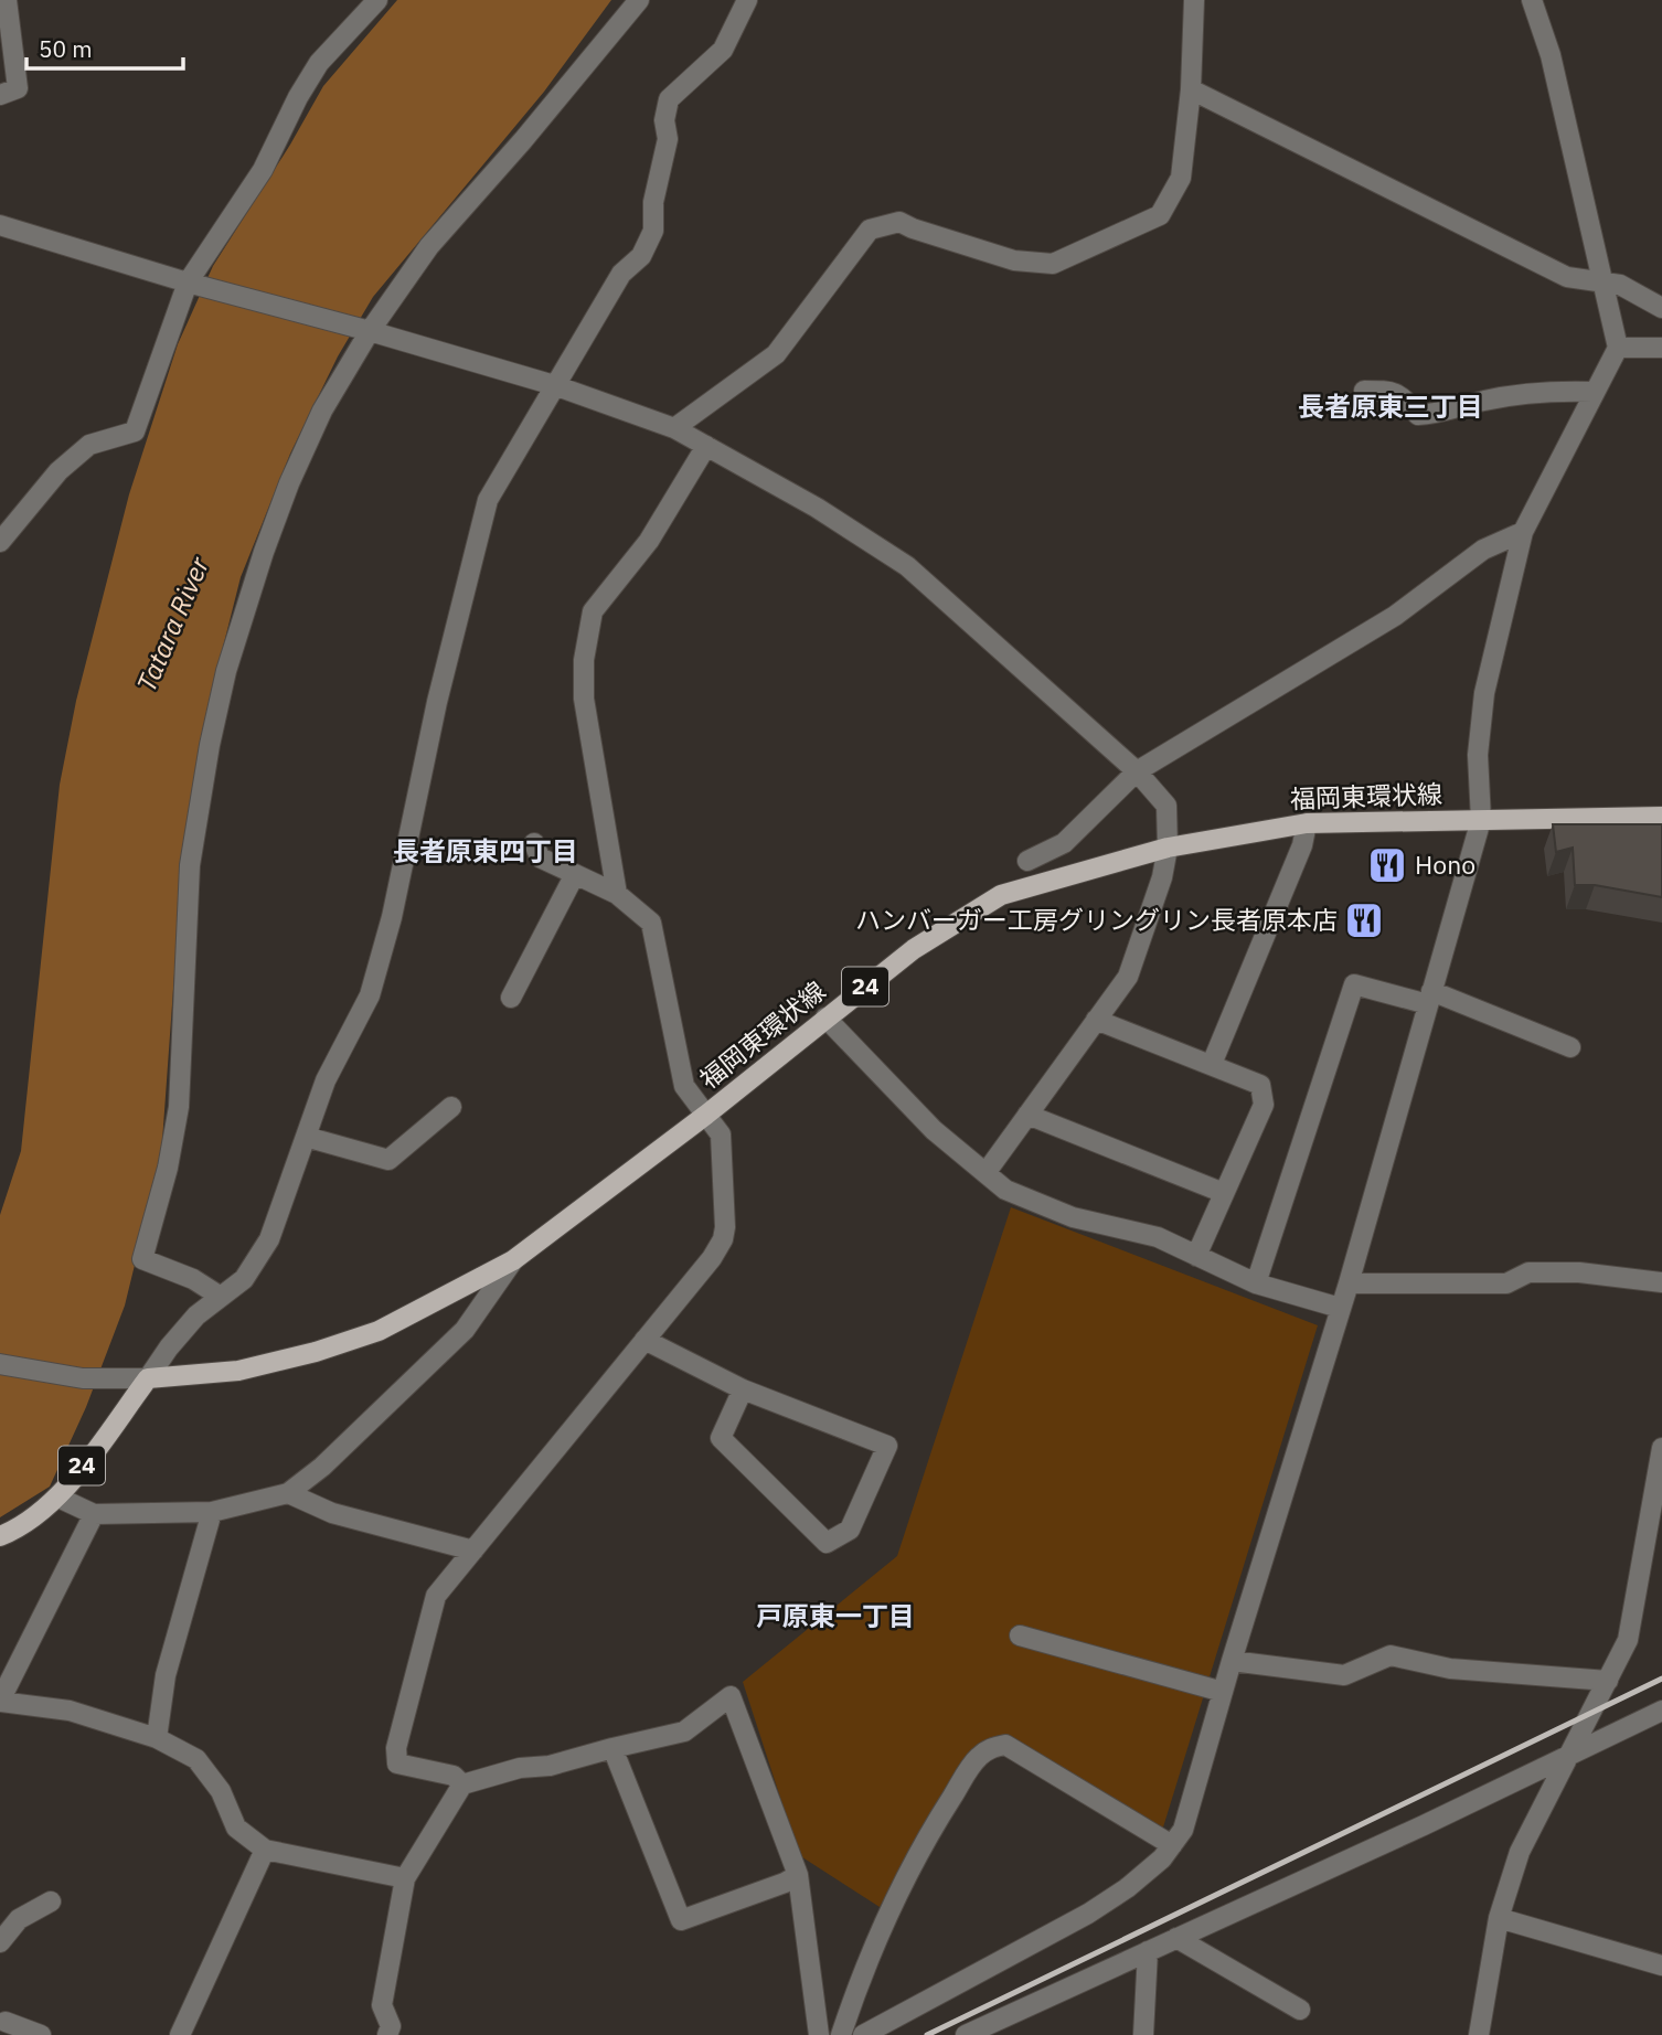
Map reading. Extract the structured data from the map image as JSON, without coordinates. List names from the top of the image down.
{
  "streets": {
    "main road": ["福岡東環状線", "24"]
  },
  "crossings": [
    ["福岡東環状線", "24"]
  ],
  "districts": ["長者原東三丁目", "長者原東四丁目", "戸原東一丁目"],
  "water": ["Tatara River"],
  "places": {
    "restaurant": ["Hono", "ハンバーガー工房グリングリン長者原本店"]
  },
  "scale_bar": "50 m"
}
